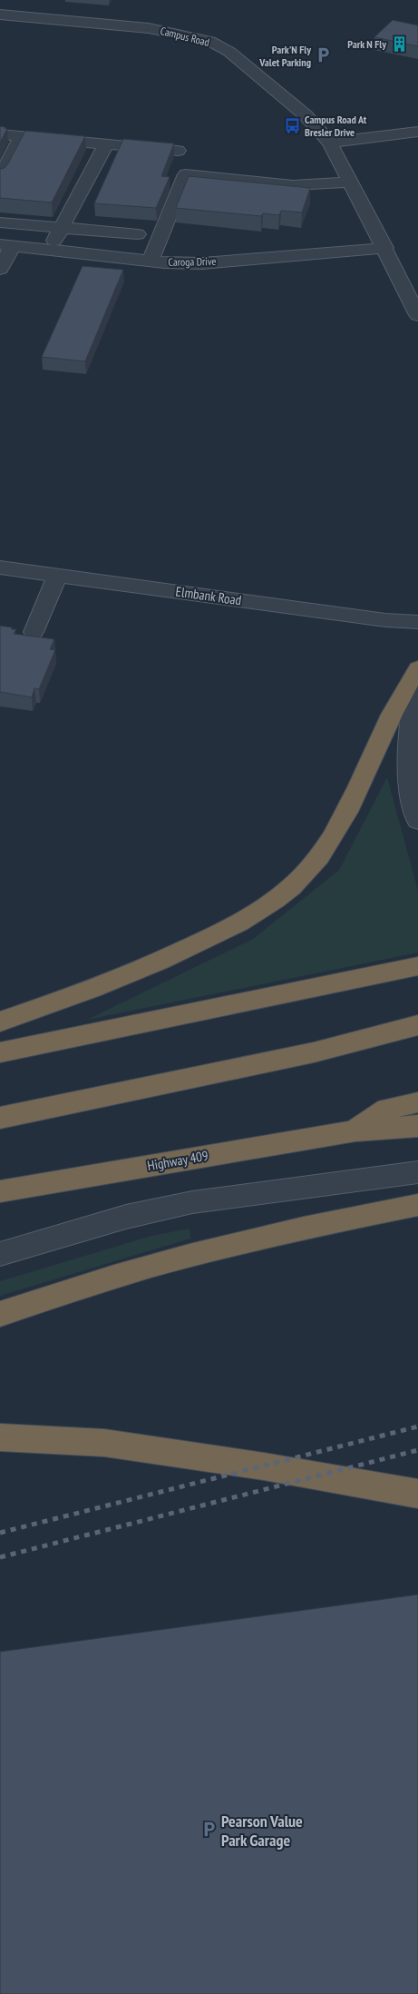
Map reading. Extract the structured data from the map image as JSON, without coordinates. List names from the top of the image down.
{
  "streets": {
    "highway": ["Highway 409"],
    "street": ["Campus Road", "Caroga Drive", "Elmbank Road"]
  },
  "crossings": [
    ["Campus Road", "Caroga Drive"]
  ],
  "places": {
    "building": ["Park N Fly"],
    "parking": ["Park'N Fly Valet Parking", "Pearson Value Park Garage"],
    "bus stop": ["Campus Road At Bresler Drive"]
  }
}
